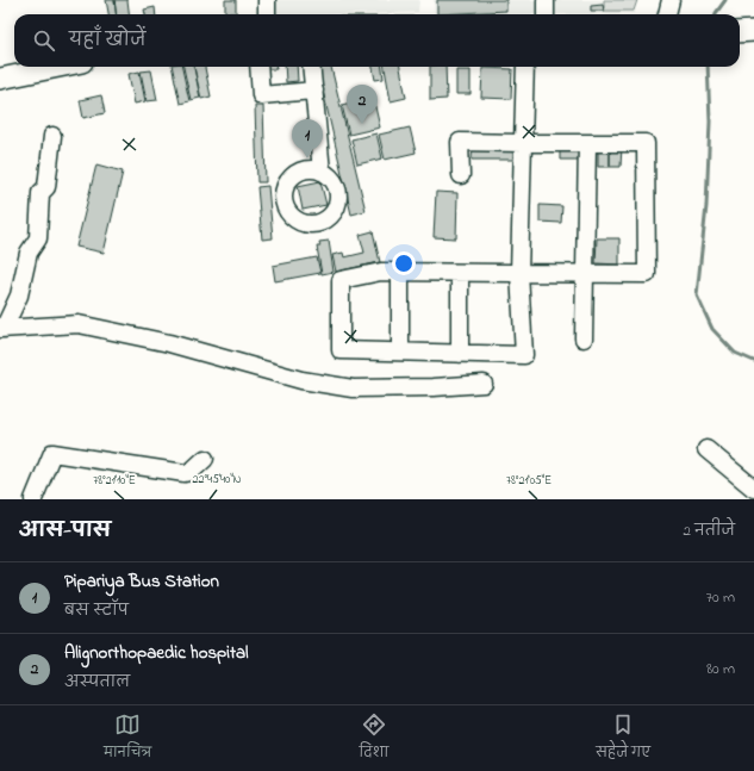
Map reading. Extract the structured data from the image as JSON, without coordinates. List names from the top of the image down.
{
  "page": {
    "search": "यहाँ खोजें",
    "pins": ["2", "1"],
    "heading": ["आस-पास", "2 नतीजे"],
    "list": [
      {
        "mark": "1",
        "name": "Pipariya Bus Station",
        "note": "बस स्टॉप",
        "value": "70 m"
      },
      {
        "mark": "2",
        "name": "Alignorthopaedic hospital",
        "note": "अस्पताल",
        "value": "80 m"
      }
    ],
    "nav": ["मानचित्र", "दिशा", "सहेजे गए"]
  },
  "coordinates": ["22°45'40\"N", "78°21'10\"E", "78°21'05\"E"]
}
